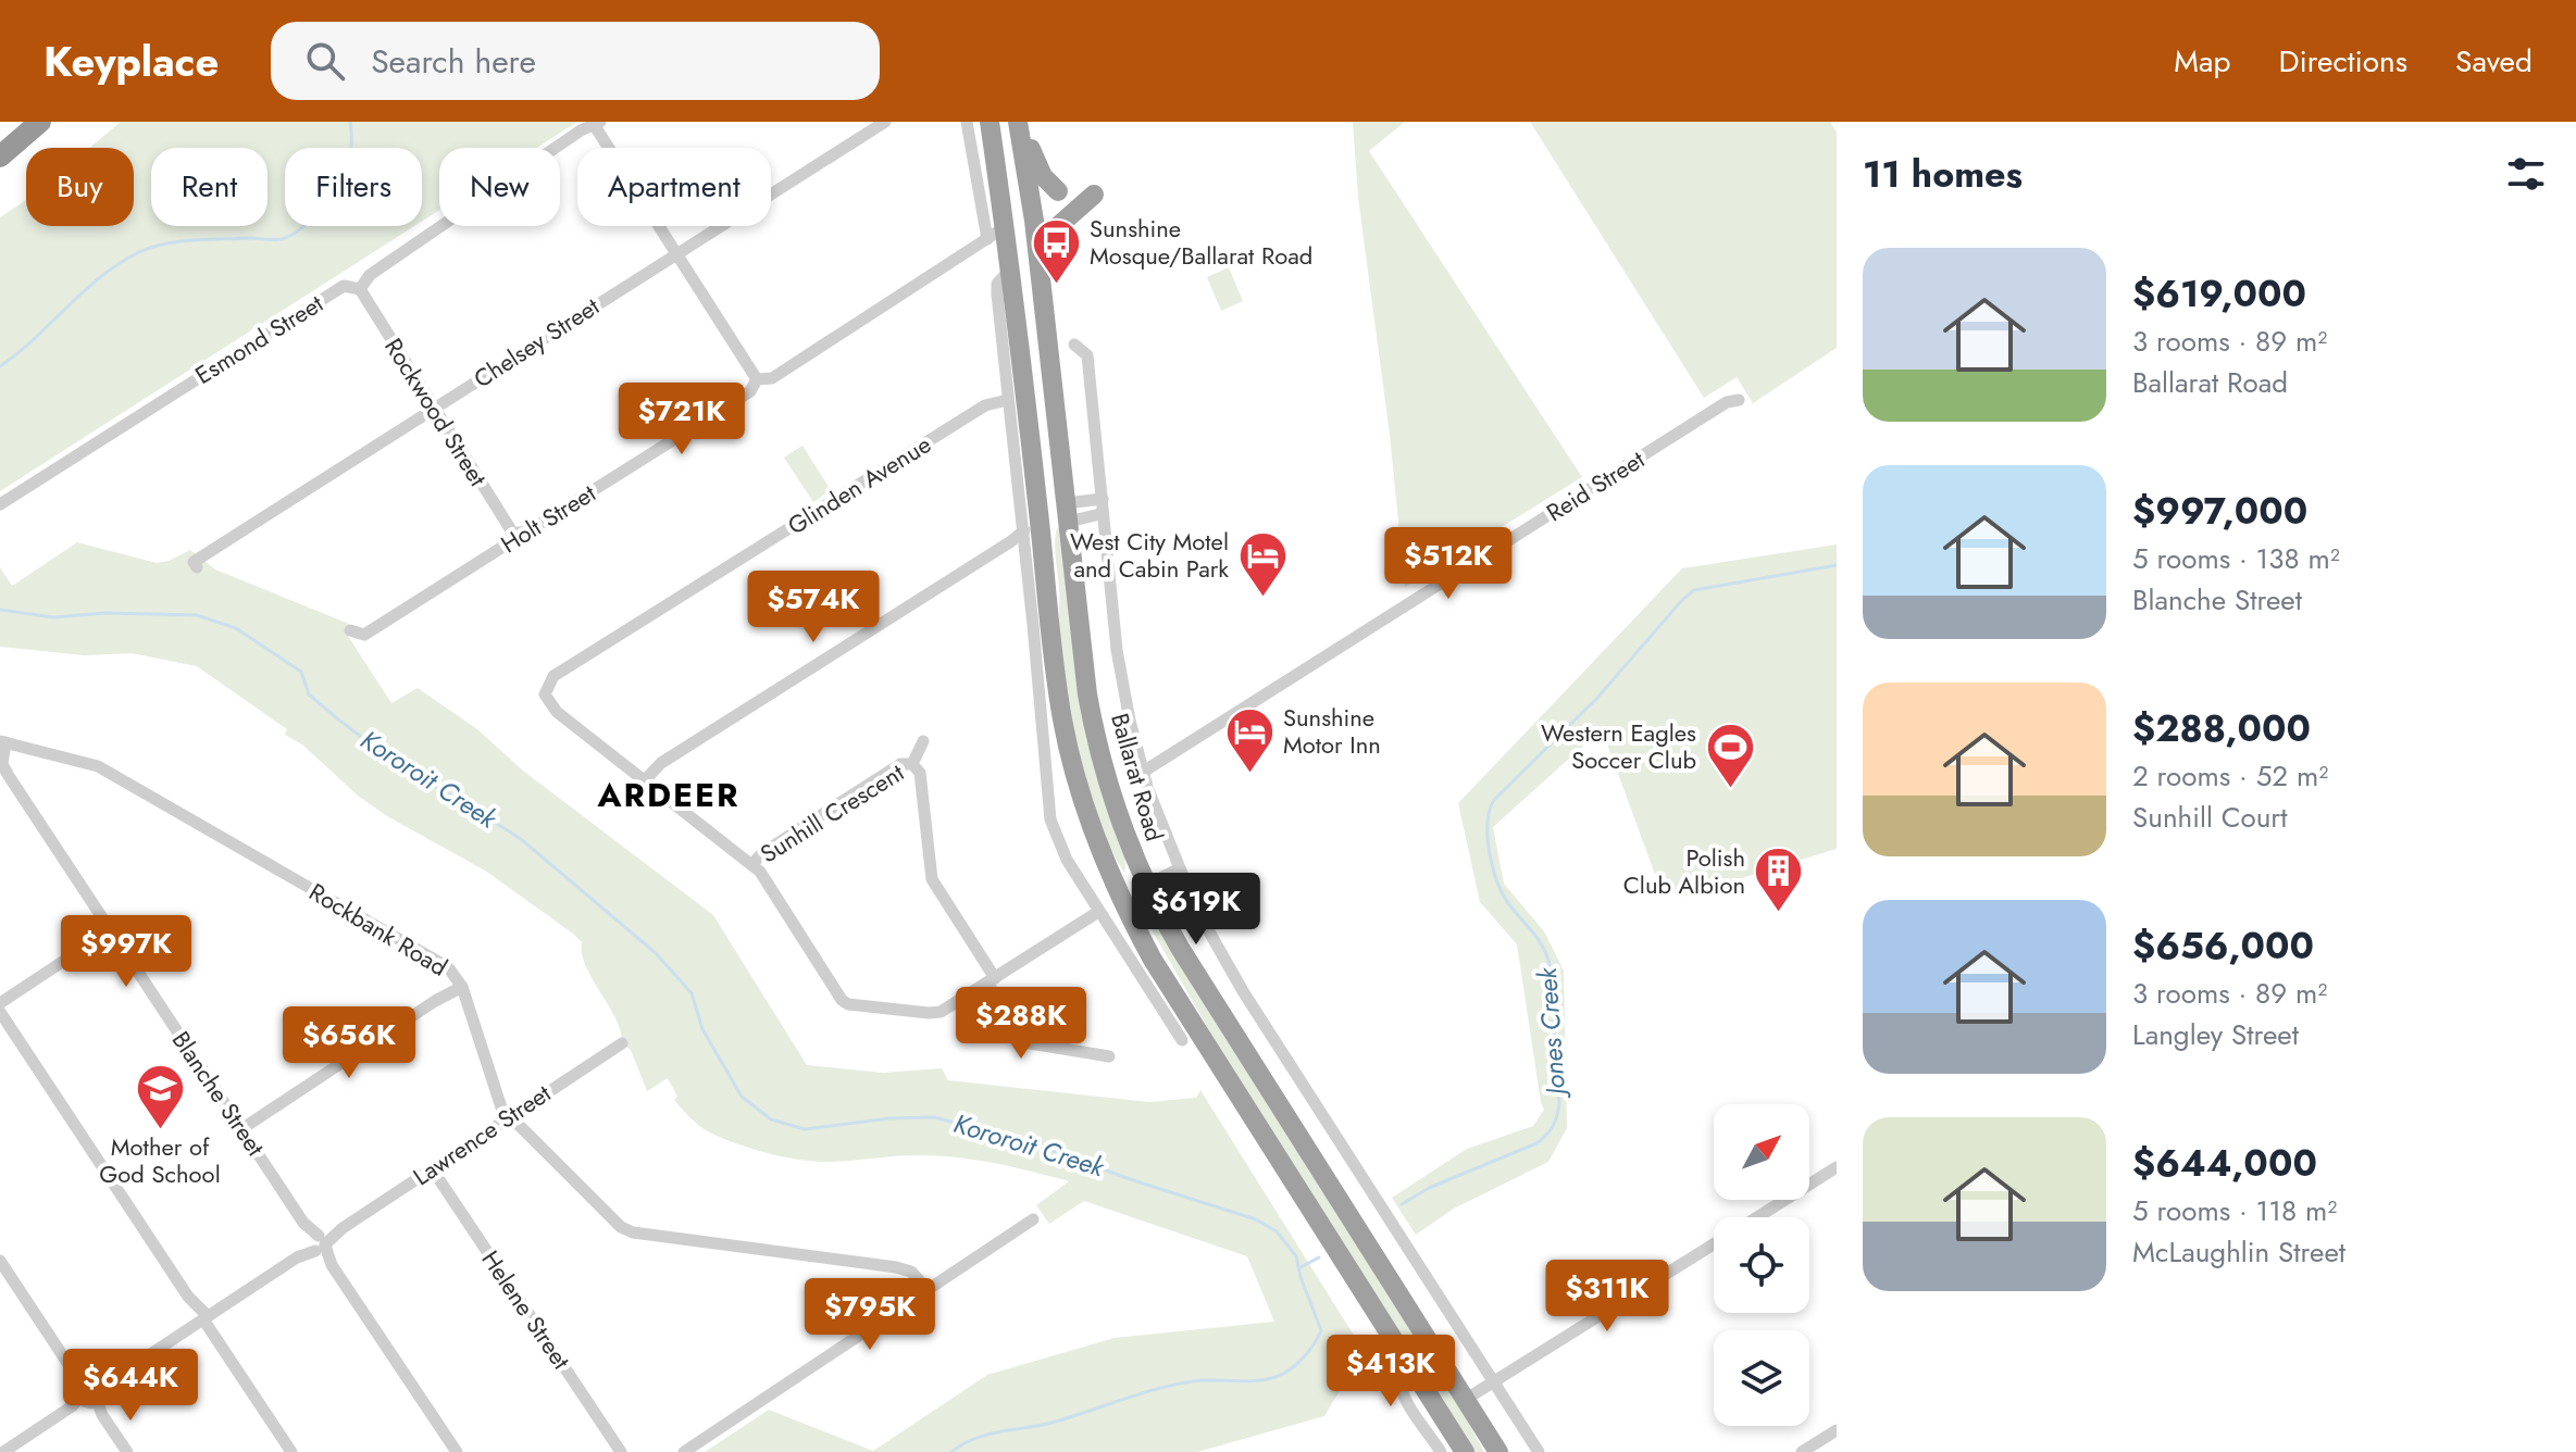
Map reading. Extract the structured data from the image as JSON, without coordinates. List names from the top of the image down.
{
  "streets": {
    "highway": ["Ballarat Road"],
    "street": [
      "Esmond Street",
      "Chelsey Street",
      "Rockwood Street",
      "Glinden Avenue",
      "Reid Street",
      "Holt Street",
      "Sunhill Crescent",
      "Rockbank Road",
      "Blanche Street",
      "Lawrence Street",
      "Helene Street"
    ]
  },
  "crossings": [
    ["Esmond Street", "Rockwood Street"],
    ["Chelsey Street", "Rockwood Street"],
    ["Rockwood Street", "Holt Street"],
    ["Reid Street", "Ballarat Road"],
    ["Rockbank Road", "Blanche Street"],
    ["Rockbank Road", "Lawrence Street"],
    ["Blanche Street", "Lawrence Street"],
    ["Lawrence Street", "Helene Street"]
  ],
  "districts": ["ARDEER"],
  "water": ["Kororoit Creek", "Jones Creek"],
  "places": {
    "bus stop": ["Sunshine Mosque/Ballarat Road"],
    "hotel": ["West City Motel and Cabin Park", "Sunshine Motor Inn"],
    "sports": ["Western Eagles Soccer Club"],
    "building": ["Polish Club Albion"],
    "school or university": ["Mother of God School"]
  },
  "north": "top right",
  "page": {
    "header": "Keyplace",
    "search": "Search here",
    "nav": ["Map", "Directions", "Saved"],
    "heading": "11 homes",
    "chip": [
      "Buy",
      "Rent",
      "Filters",
      "New",
      "Apartment"
    ],
    "list": [
      {
        "name": "$619,000",
        "note": "3 rooms · 89 m² · Ballarat Road"
      },
      {
        "name": "$997,000",
        "note": "5 rooms · 138 m² · Blanche Street"
      },
      {
        "name": "$288,000",
        "note": "2 rooms · 52 m² · Sunhill Court"
      },
      {
        "name": "$656,000",
        "note": "3 rooms · 89 m² · Langley Street"
      },
      {
        "name": "$644,000",
        "note": "5 rooms · 118 m² · McLaughlin Street"
      }
    ],
    "price": [
      "$721K",
      "$512K",
      "$574K",
      "$619K",
      "$997K",
      "$288K",
      "$656K",
      "$311K",
      "$795K",
      "$413K",
      "$644K"
    ]
  }
}
